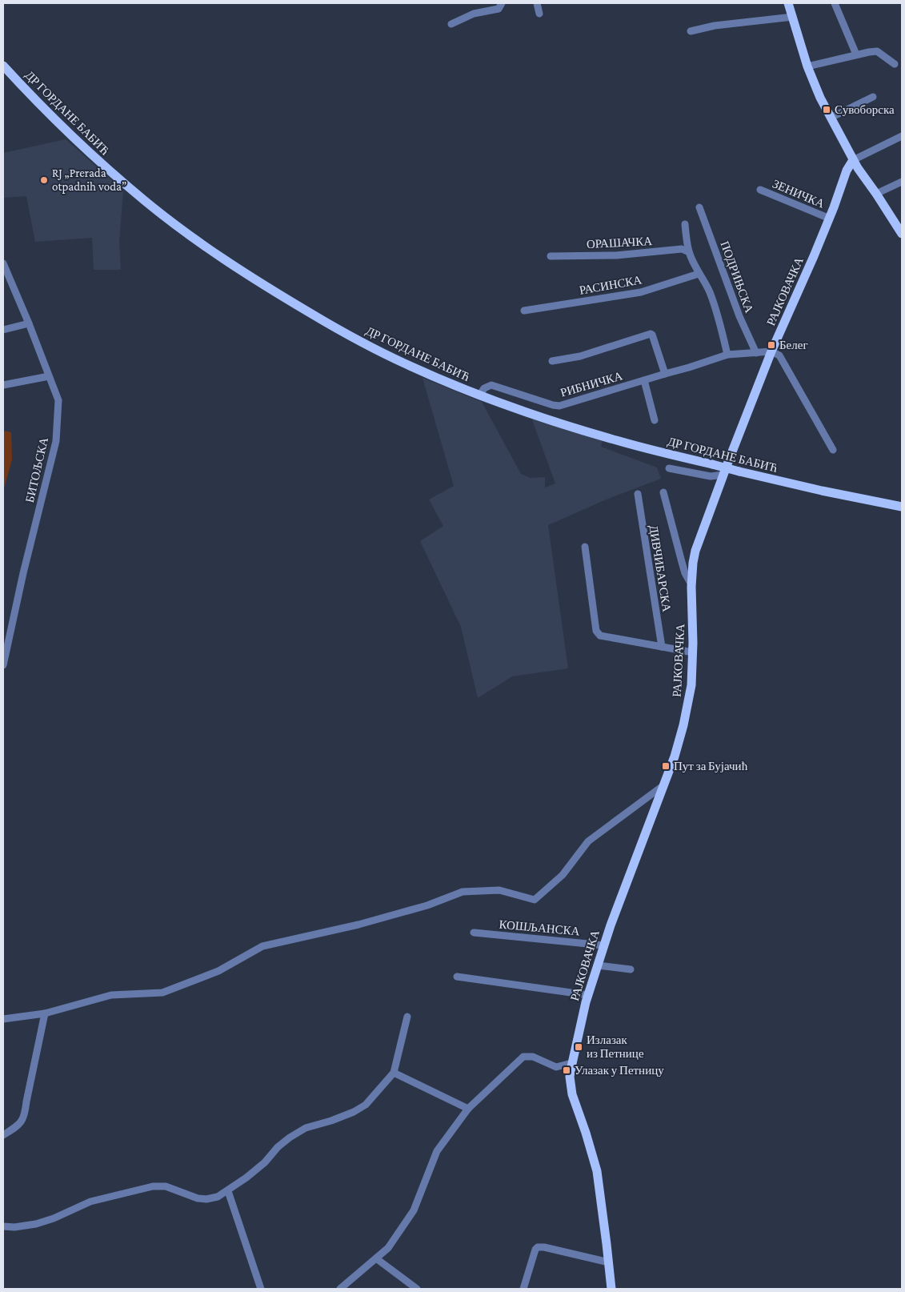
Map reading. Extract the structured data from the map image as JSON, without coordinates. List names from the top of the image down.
{
  "streets": {
    "main road": ["ДР ГОРДАНЕ БАБИЋ", "РАЈКОВАЧКА"],
    "street": [
      "ЗЕНИЧКА",
      "ОРАШАЧКА",
      "ПОДРИЊСКА",
      "РАСИНСКА",
      "РИБНИЧКА",
      "БИТОЉСКА",
      "ДИВЧИБАРСКА",
      "КОШЉАНСКА"
    ]
  },
  "crossings": [
    ["ДР ГОРДАНЕ БАБИЋ", "РИБНИЧКА"],
    ["ЗЕНИЧКА", "РАЈКОВАЧКА"],
    ["ПОДРИЊСКА", "РИБНИЧКА"],
    ["РАЈКОВАЧКА", "РИБНИЧКА"],
    ["РАЈКОВАЧКА", "КОШЉАНСКА"]
  ],
  "places": {
    "transit": [
      "Сувоборска",
      "Белег",
      "Пут за Бујачић",
      "Излазак из Петнице",
      "Улазак у Петницу"
    ],
    "other": ["RJ „Prerada otpadnih voda”"]
  }
}
